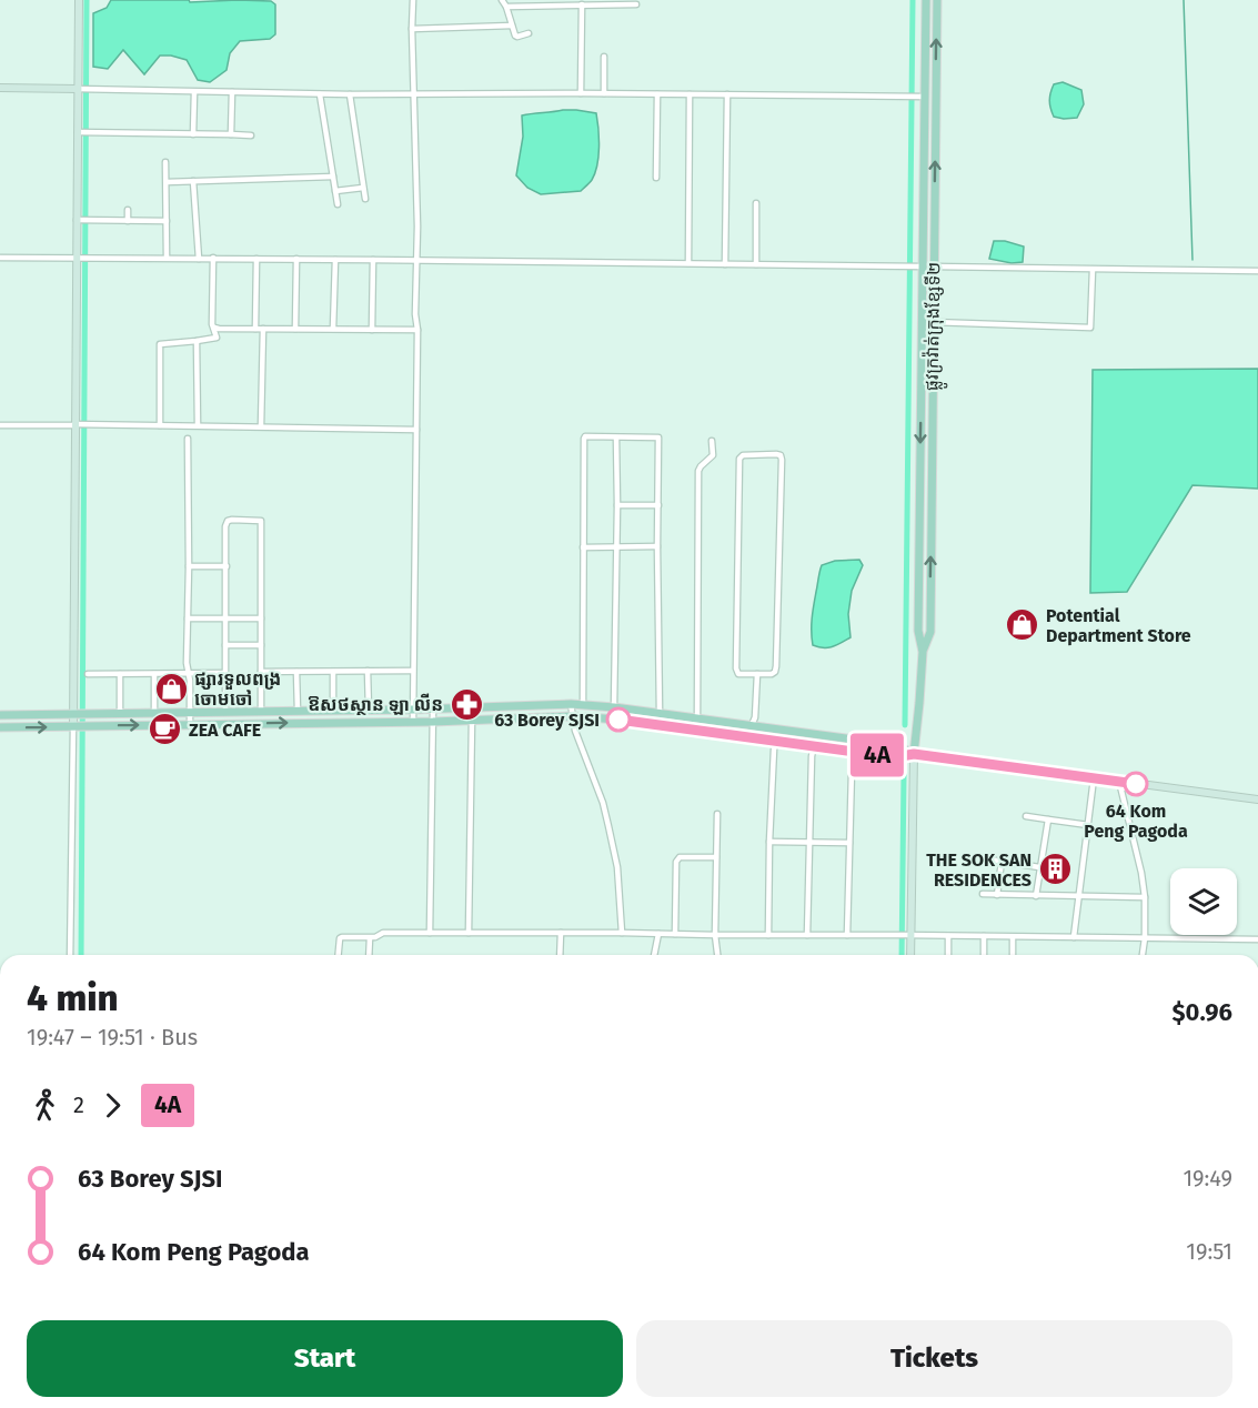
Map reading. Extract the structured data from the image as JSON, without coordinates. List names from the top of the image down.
{
  "streets": {
    "main road": ["ផ្លូវក្រវ៉ាត់ក្រុងខ្សែទី២"]
  },
  "places": {
    "shop": ["Potential Department Store", "ផ្សារទួលពង្រ ចោមចៅ"],
    "pharmacy": ["ឱសថស្ថាន ឡា លីន"],
    "other": ["63 Borey SJSI", "64 Kom Peng Pagoda"],
    "cafe": ["ZEA CAFE"],
    "building": ["THE SOK SAN RESIDENCES"]
  },
  "lines": ["bus line 4A"],
  "page": {
    "on_map": "4A",
    "heading": ["4 min", "19:47 – 19:51 · Bus", "$0.96"],
    "legs": ["2", "4A"],
    "list": [
      {
        "name": "63 Borey SJSI",
        "value": "19:49"
      },
      {
        "name": "64 Kom Peng Pagoda",
        "value": "19:51"
      }
    ],
    "buttons": ["Start", "Tickets"]
  }
}
